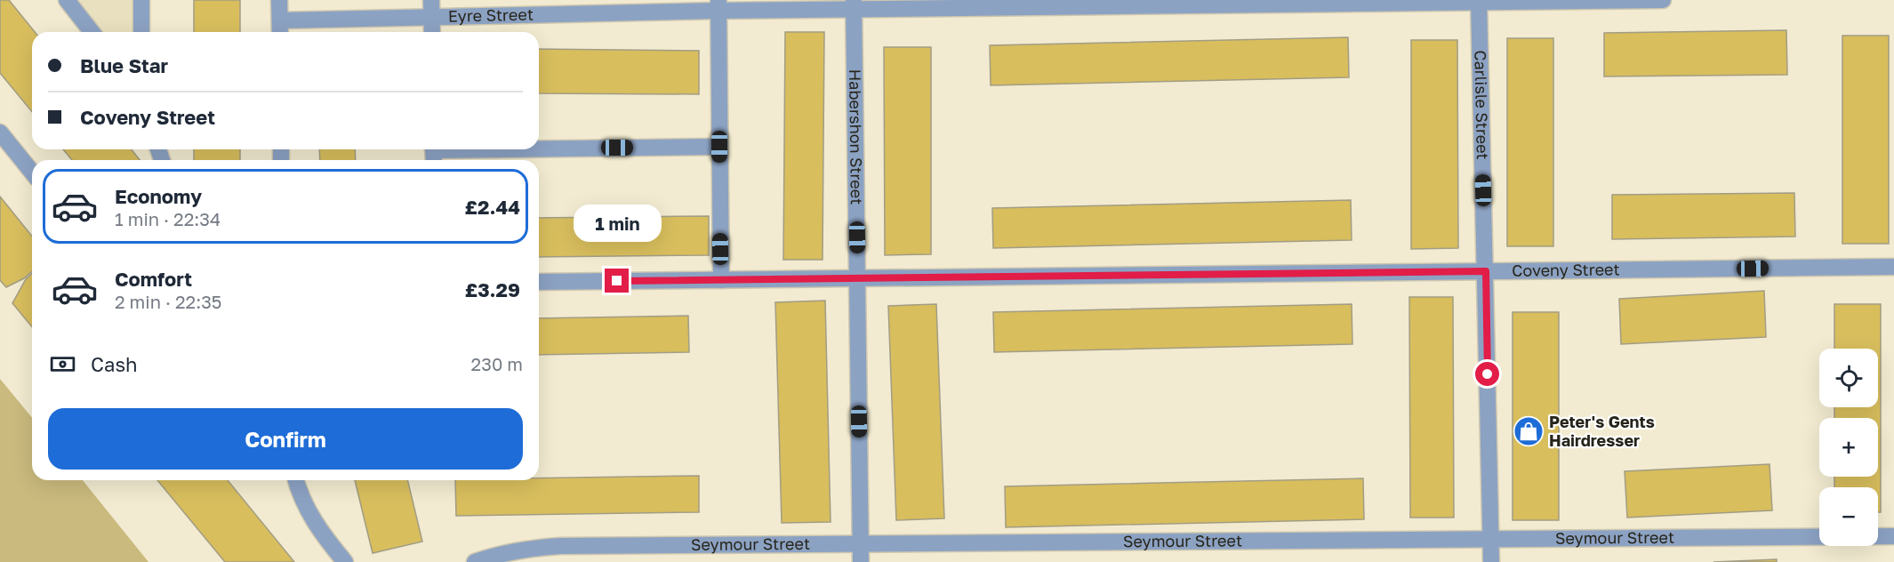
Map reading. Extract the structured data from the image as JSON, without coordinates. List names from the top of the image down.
{
  "streets": {
    "street": [
      "Eyre Street",
      "Carlisle Street",
      "Habershon Street",
      "Coveny Street",
      "Seymour Street"
    ]
  },
  "crossings": [
    ["Eyre Street", "Carlisle Street"],
    ["Eyre Street", "Habershon Street"],
    ["Carlisle Street", "Coveny Street"],
    ["Carlisle Street", "Seymour Street"],
    ["Habershon Street", "Coveny Street"],
    ["Habershon Street", "Seymour Street"]
  ],
  "places": {
    "shop": ["Peter's Gents Hairdresser"]
  },
  "page": {
    "banner": ["Blue Star", "Coveny Street"],
    "list": [
      {
        "name": "Economy",
        "note": "1 min · 22:34",
        "value": "£2.44"
      },
      {
        "name": "Comfort",
        "note": "2 min · 22:35",
        "value": "£3.29"
      }
    ],
    "bubble": "1 min",
    "pay": ["Cash", "230 m"],
    "map_buttons": ["+", "−"],
    "buttons": "Confirm"
  }
}
